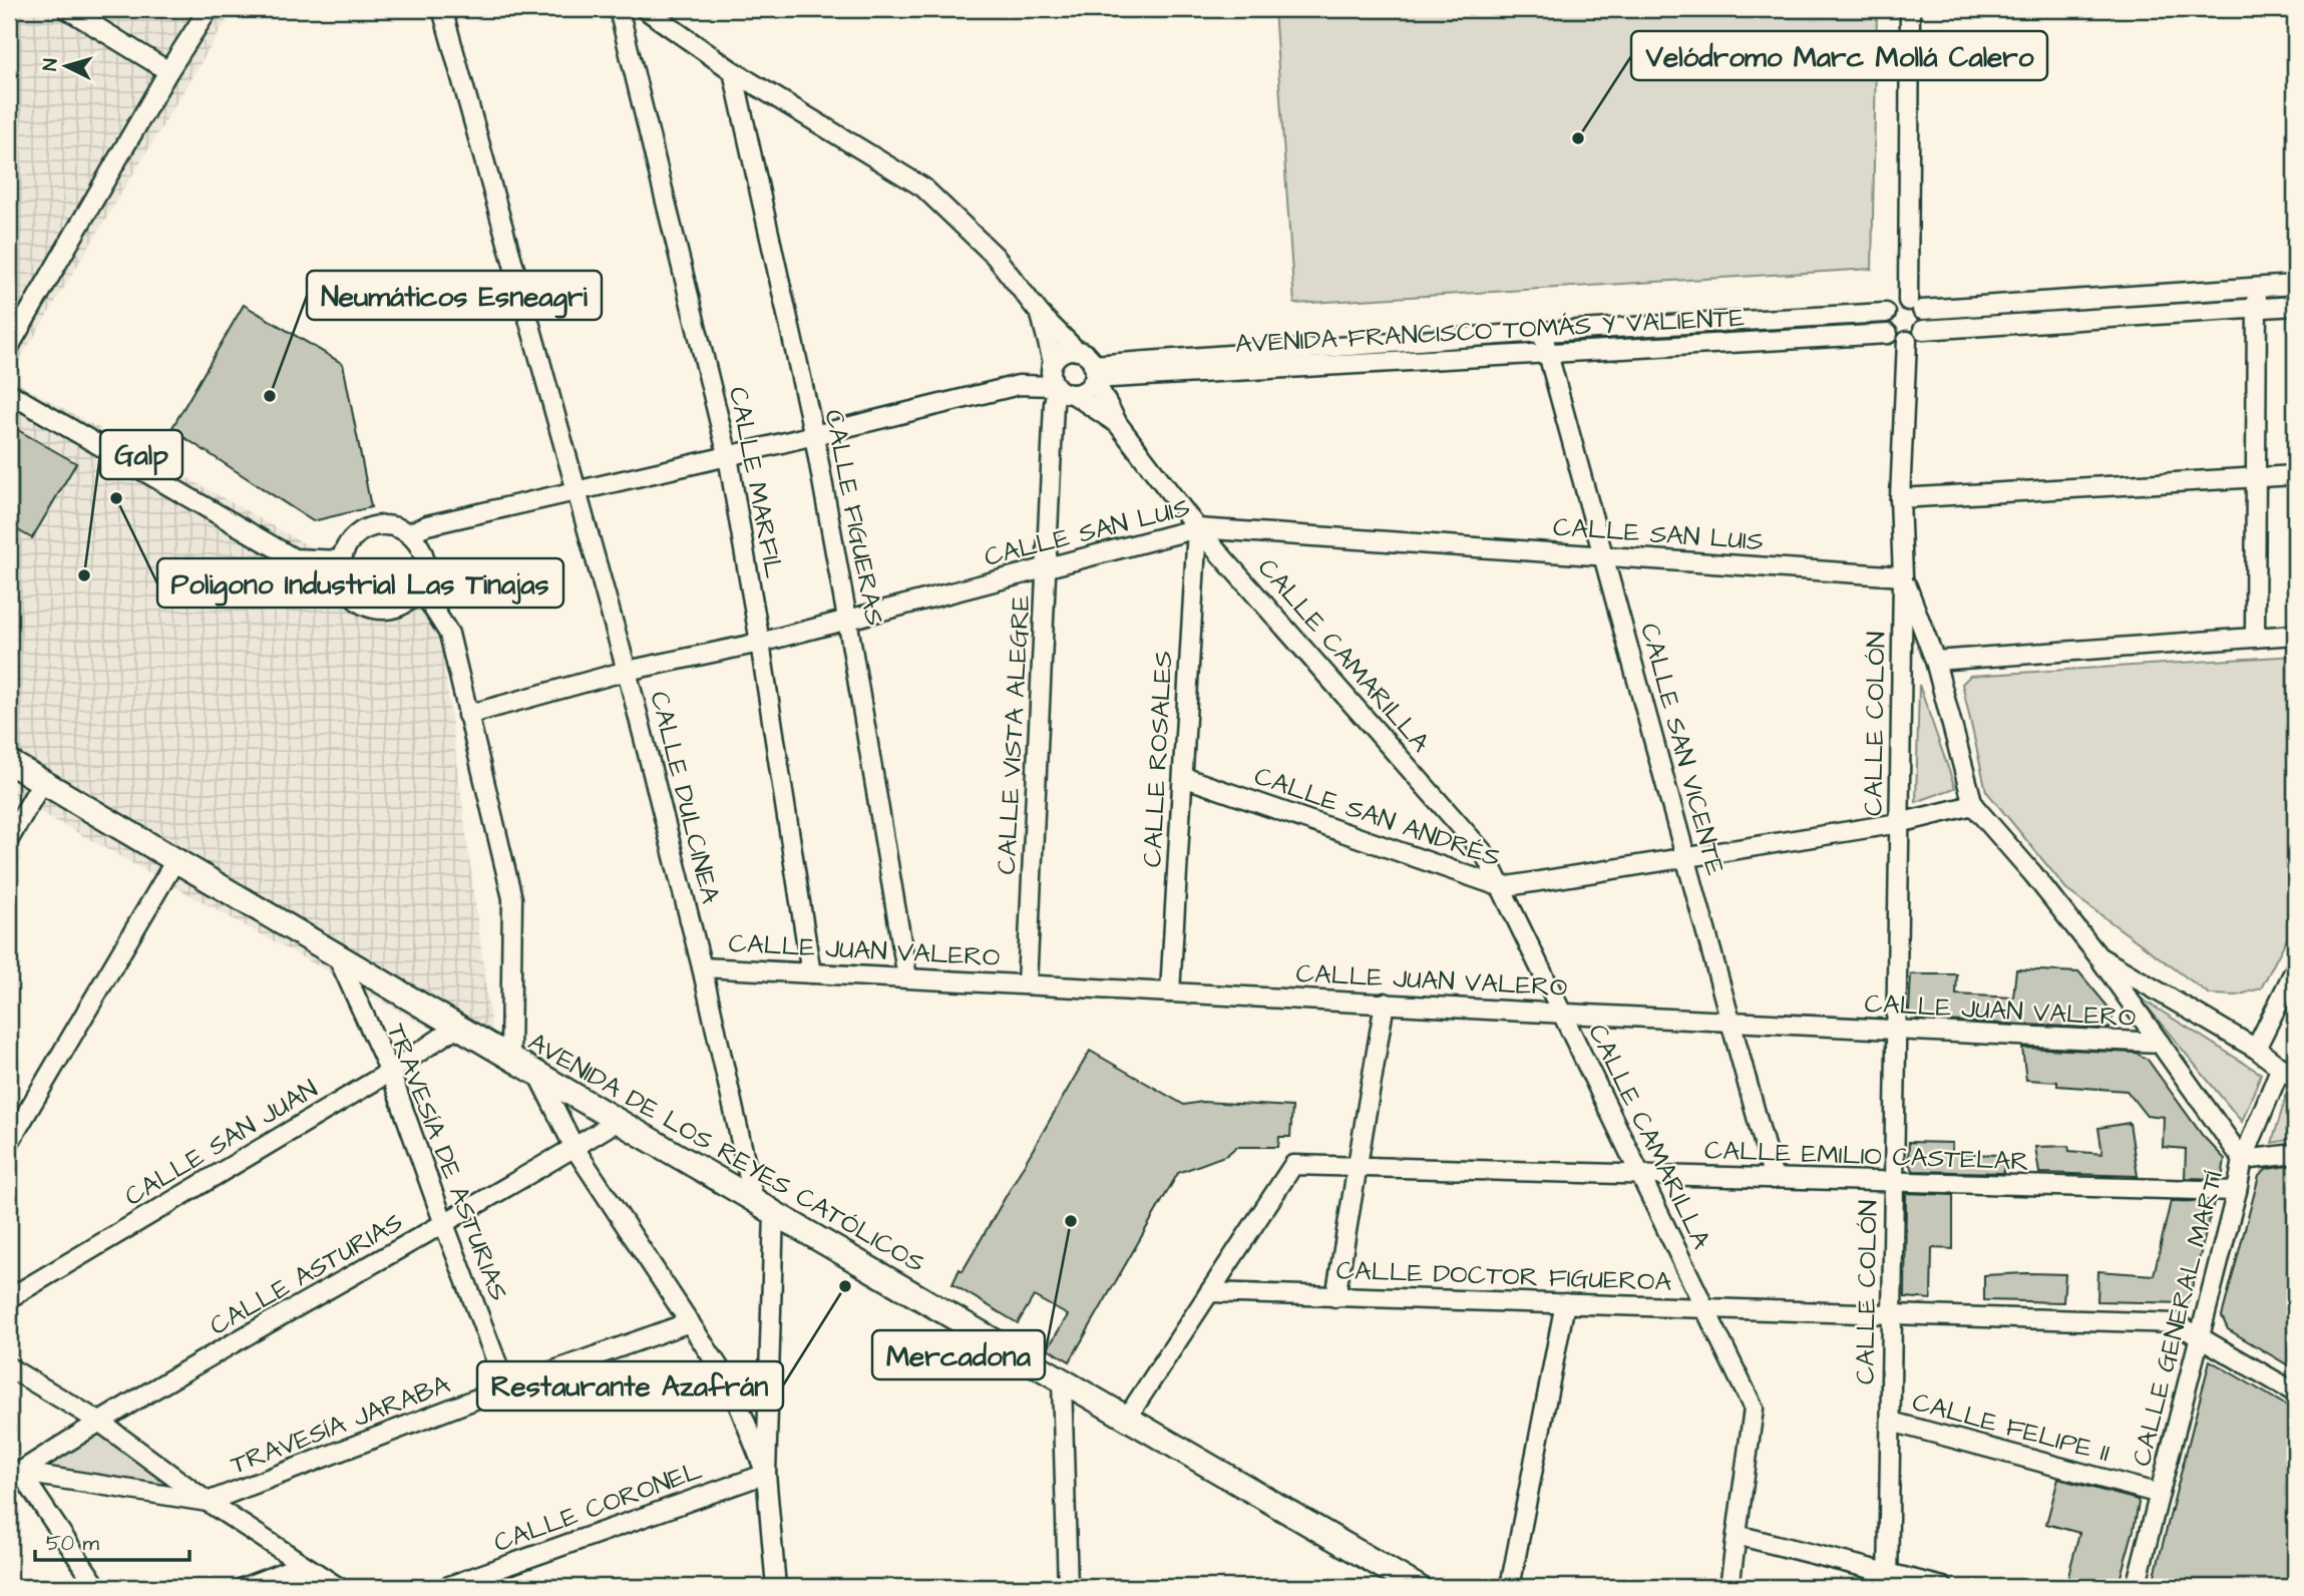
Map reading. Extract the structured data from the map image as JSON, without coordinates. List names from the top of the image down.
{
  "streets": {
    "street": [
      "AVENIDA FRANCISCO TOMÁS Y VALIENTE",
      "CALLE MARFIL",
      "CALLE FIGUERAS",
      "CALLE SAN LUIS",
      "CALLE CAMARILLA",
      "CALLE COLÓN",
      "CALLE VISTA ALEGRE",
      "CALLE SAN VICENTE",
      "CALLE ROSALES",
      "CALLE DULCINEA",
      "CALLE SAN ANDRÉS",
      "CALLE JUAN VALERO",
      "CALLE SAN JUAN",
      "AVENIDA DE LOS REYES CATÓLICOS",
      "CALLE EMILIO CASTELAR",
      "TRAVESÍA DE ASTURIAS",
      "CALLE ASTURIAS",
      "CALLE DOCTOR FIGUEROA",
      "CALLE GENERAL MARTÍ",
      "TRAVESÍA JARABA",
      "CALLE FELIPE II",
      "CALLE CORONEL"
    ]
  },
  "crossings": [
    ["AVENIDA FRANCISCO TOMÁS Y VALIENTE", "CALLE CAMARILLA"],
    ["AVENIDA FRANCISCO TOMÁS Y VALIENTE", "CALLE COLÓN"],
    ["AVENIDA FRANCISCO TOMÁS Y VALIENTE", "CALLE VISTA ALEGRE"],
    ["AVENIDA FRANCISCO TOMÁS Y VALIENTE", "CALLE SAN VICENTE"],
    ["CALLE MARFIL", "CALLE SAN LUIS"],
    ["CALLE MARFIL", "CALLE JUAN VALERO"],
    ["CALLE FIGUERAS", "CALLE SAN LUIS"],
    ["CALLE FIGUERAS", "CALLE JUAN VALERO"],
    ["CALLE SAN LUIS", "CALLE CAMARILLA"],
    ["CALLE SAN LUIS", "CALLE COLÓN"],
    ["CALLE SAN LUIS", "CALLE VISTA ALEGRE"],
    ["CALLE SAN LUIS", "CALLE SAN VICENTE"],
    ["CALLE SAN LUIS", "CALLE ROSALES"],
    ["CALLE SAN LUIS", "CALLE DULCINEA"],
    ["CALLE CAMARILLA", "CALLE VISTA ALEGRE"],
    ["CALLE CAMARILLA", "CALLE ROSALES"],
    ["CALLE CAMARILLA", "CALLE SAN ANDRÉS"],
    ["CALLE CAMARILLA", "CALLE JUAN VALERO"],
    ["CALLE CAMARILLA", "CALLE EMILIO CASTELAR"],
    ["CALLE CAMARILLA", "CALLE DOCTOR FIGUEROA"],
    ["CALLE COLÓN", "CALLE SAN ANDRÉS"],
    ["CALLE COLÓN", "CALLE JUAN VALERO"],
    ["CALLE COLÓN", "CALLE EMILIO CASTELAR"],
    ["CALLE COLÓN", "CALLE DOCTOR FIGUEROA"],
    ["CALLE COLÓN", "CALLE FELIPE II"],
    ["CALLE VISTA ALEGRE", "CALLE JUAN VALERO"],
    ["CALLE SAN VICENTE", "CALLE SAN ANDRÉS"],
    ["CALLE SAN VICENTE", "CALLE JUAN VALERO"],
    ["CALLE SAN VICENTE", "CALLE EMILIO CASTELAR"],
    ["CALLE ROSALES", "CALLE SAN ANDRÉS"],
    ["CALLE ROSALES", "CALLE JUAN VALERO"],
    ["CALLE DULCINEA", "CALLE JUAN VALERO"],
    ["CALLE DULCINEA", "AVENIDA DE LOS REYES CATÓLICOS"],
    ["CALLE SAN JUAN", "AVENIDA DE LOS REYES CATÓLICOS"],
    ["CALLE SAN JUAN", "TRAVESÍA DE ASTURIAS"],
    ["AVENIDA DE LOS REYES CATÓLICOS", "CALLE EMILIO CASTELAR"],
    ["AVENIDA DE LOS REYES CATÓLICOS", "TRAVESÍA DE ASTURIAS"],
    ["AVENIDA DE LOS REYES CATÓLICOS", "CALLE ASTURIAS"],
    ["CALLE EMILIO CASTELAR", "CALLE DOCTOR FIGUEROA"],
    ["CALLE EMILIO CASTELAR", "CALLE GENERAL MARTÍ"],
    ["TRAVESÍA DE ASTURIAS", "CALLE ASTURIAS"],
    ["TRAVESÍA DE ASTURIAS", "TRAVESÍA JARABA"],
    ["CALLE DOCTOR FIGUEROA", "CALLE GENERAL MARTÍ"],
    ["CALLE GENERAL MARTÍ", "CALLE FELIPE II"]
  ],
  "places": [
    "Velódromo Marc Mollá Calero",
    "Neumáticos Esneagri",
    "Poligono Industrial Las Tinajas",
    "Galp",
    "Mercadona",
    "Restaurante Azafrán"
  ],
  "scale_bar": "50 m",
  "north": "left"
}
